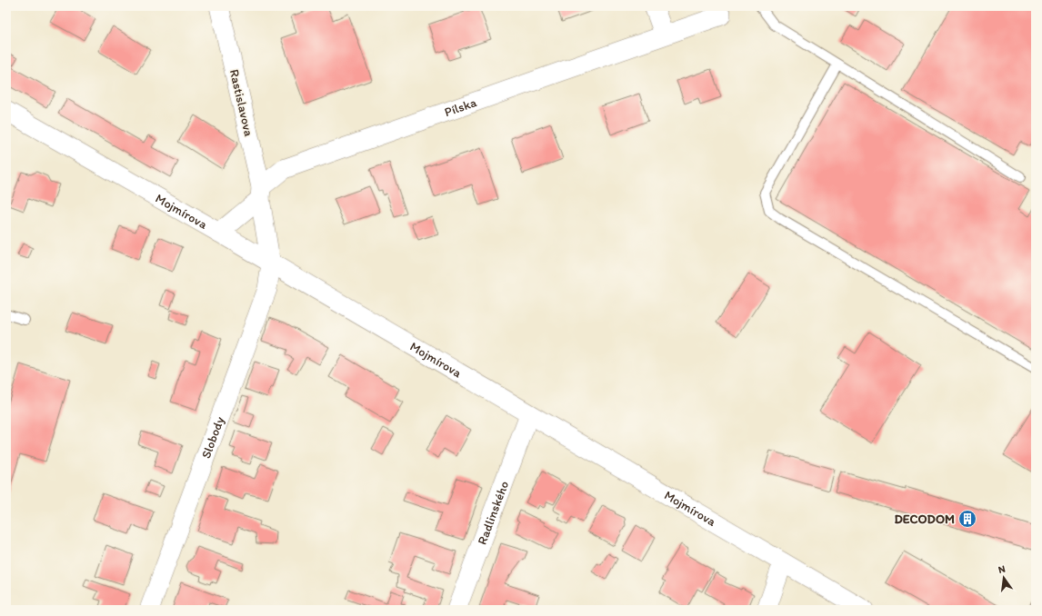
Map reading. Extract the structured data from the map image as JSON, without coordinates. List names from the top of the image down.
{
  "streets": {
    "street": [
      "Rastislavova",
      "Pílska",
      "Mojmírova",
      "Slobody",
      "Radlinského"
    ]
  },
  "crossings": [
    ["Rastislavova", "Pílska"],
    ["Rastislavova", "Mojmírova"],
    ["Rastislavova", "Slobody"],
    ["Mojmírova", "Slobody"],
    ["Mojmírova", "Radlinského"]
  ],
  "places": {
    "building": ["DECODOM"]
  },
  "north": "top"
}
